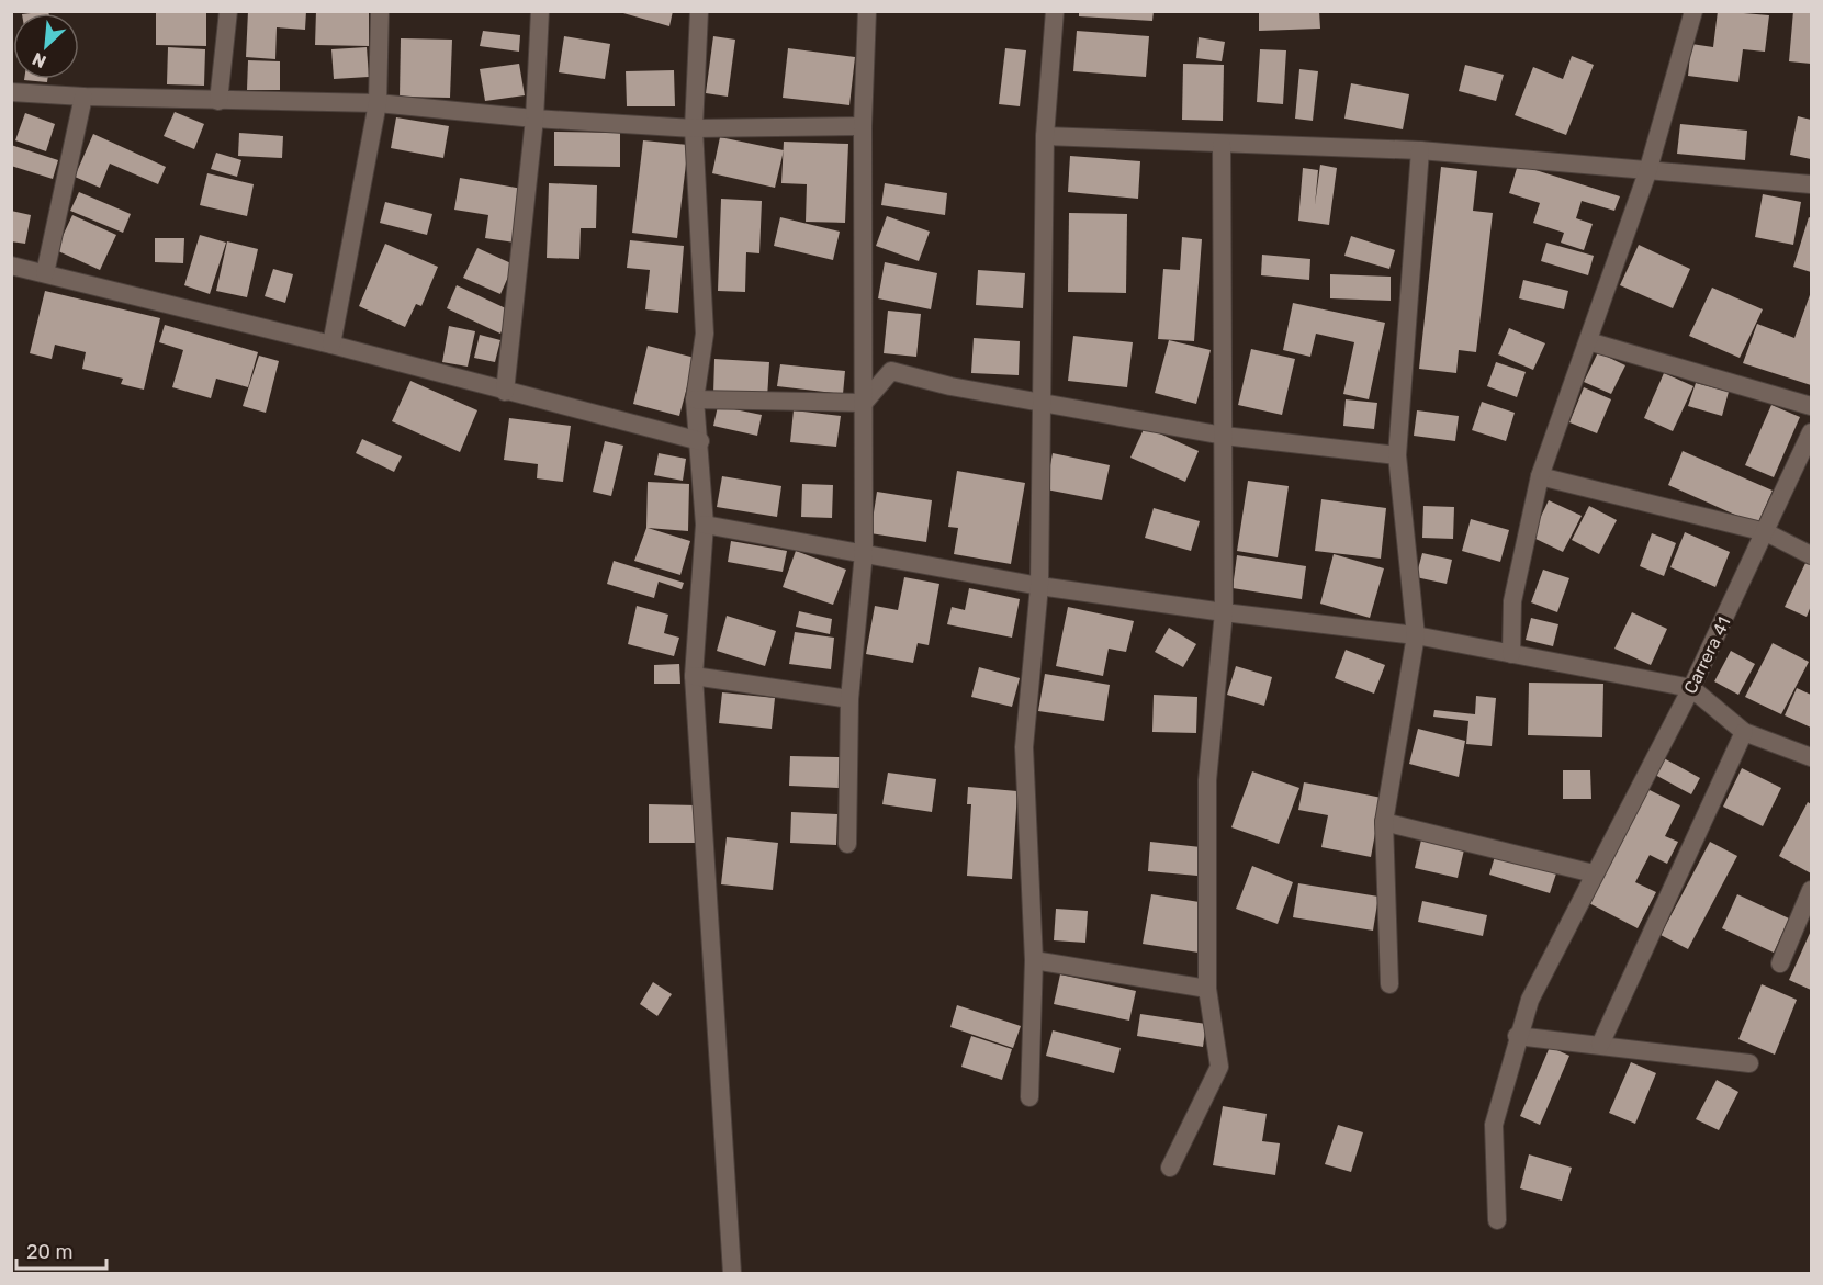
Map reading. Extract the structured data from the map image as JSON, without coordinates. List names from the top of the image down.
{
  "streets": {
    "street": ["Carrera 41"]
  },
  "scale_bar": "20 m",
  "north": "bottom left"
}
